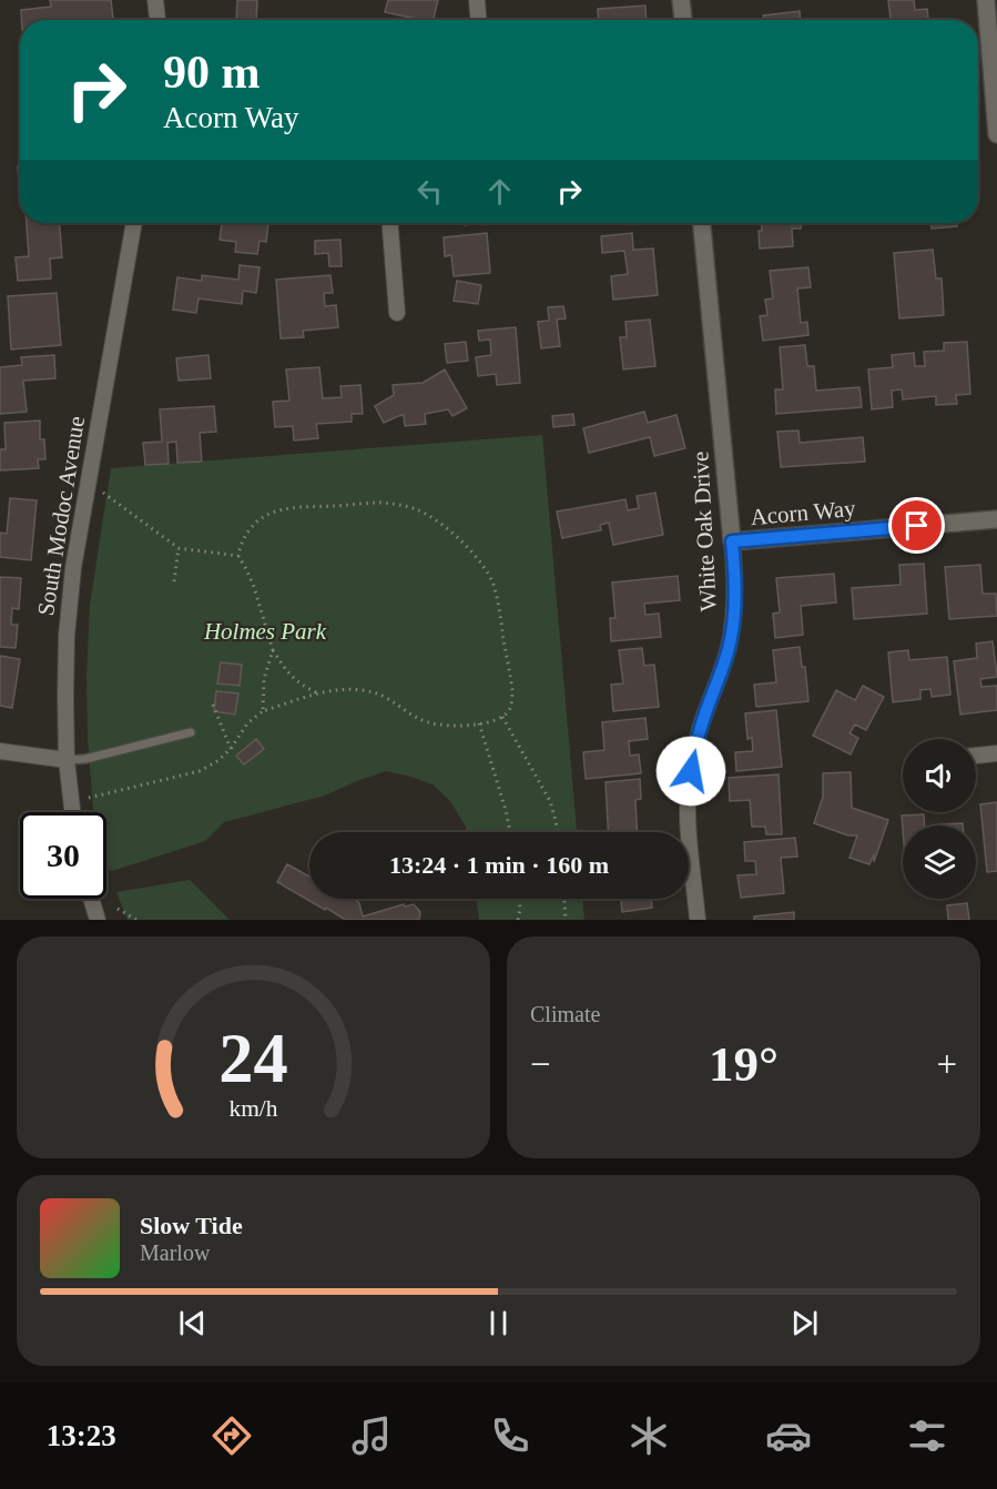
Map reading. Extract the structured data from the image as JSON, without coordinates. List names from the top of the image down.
{
  "streets": {
    "street": ["Acorn Way", "South Modoc Avenue", "White Oak Drive"]
  },
  "crossings": [
    ["Acorn Way", "White Oak Drive"]
  ],
  "parks": ["Holmes Park"],
  "page": {
    "turn": ["90 m", "Acorn Way"],
    "limit": "30",
    "trip": "13:24 · 1 min · 160 m",
    "tile": "Climate",
    "heat": ["−", "19°", "+"],
    "song": ["Slow Tide", "Marlow"],
    "tabs": "13:23",
    "gauge": ["24", "km/h"]
  }
}
